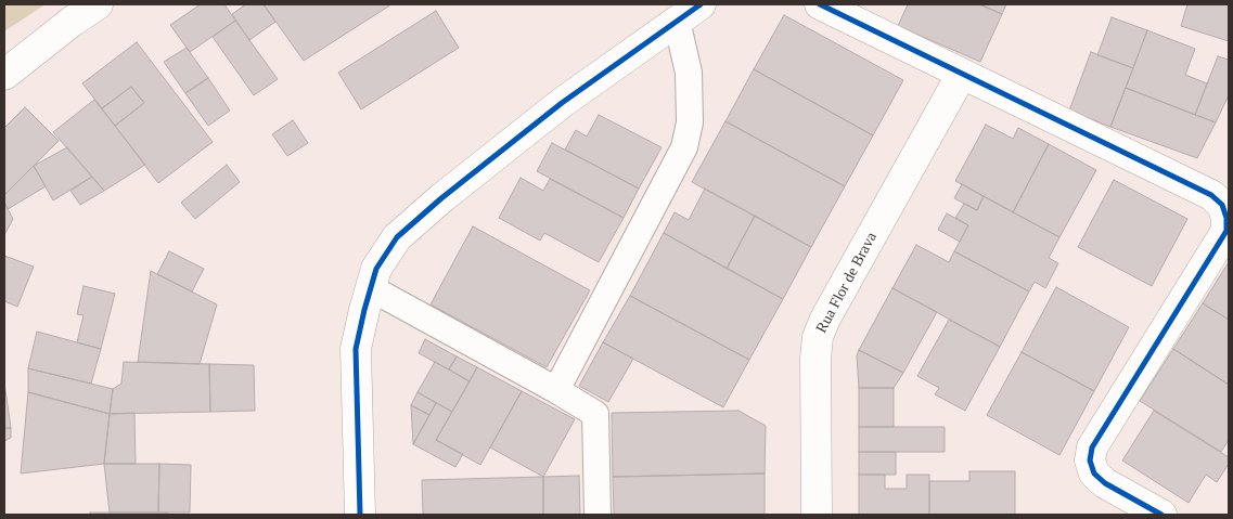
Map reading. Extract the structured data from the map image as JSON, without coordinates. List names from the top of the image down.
{
  "streets": {
    "street": ["Rua Flor de Brava"]
  }
}
